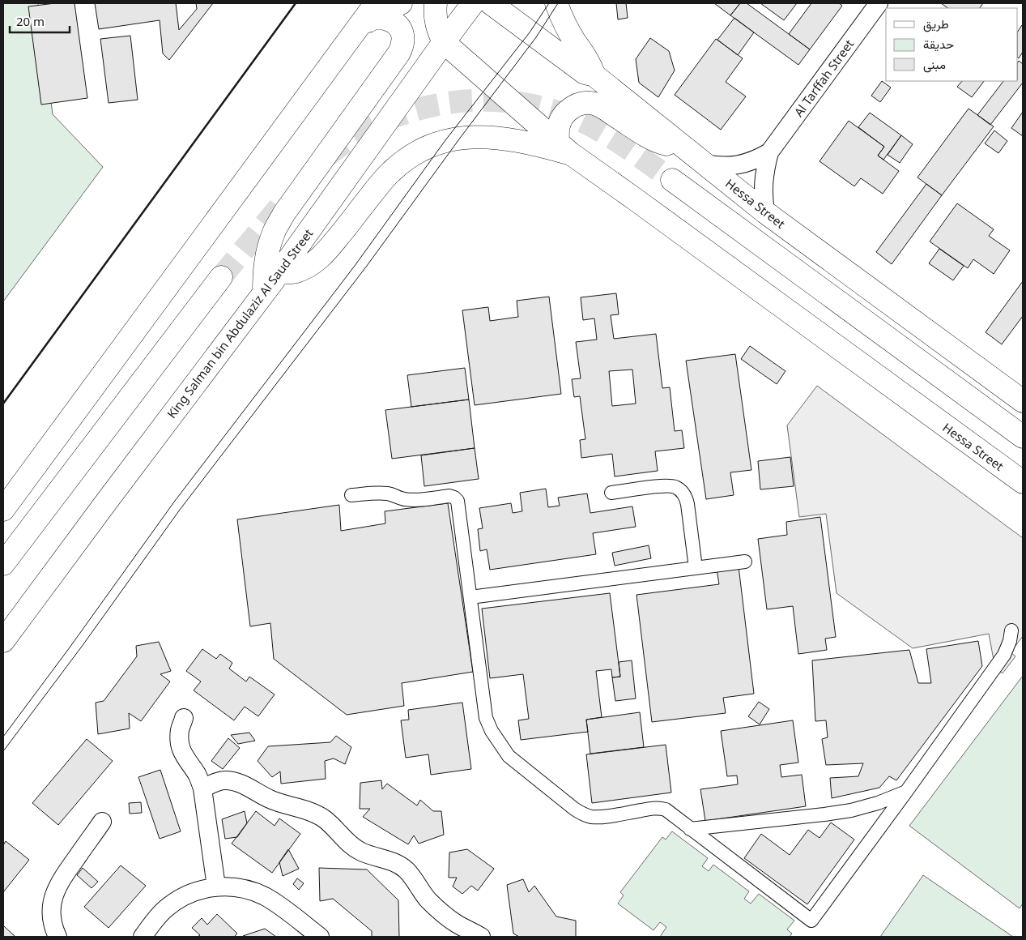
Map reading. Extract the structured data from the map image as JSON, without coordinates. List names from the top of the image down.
{
  "streets": {
    "main road": ["Hessa Street", "King Salman bin Abdulaziz Al Saud Street"],
    "street": ["Al Tarffah Street"]
  },
  "crossings": [
    ["Al Tarffah Street", "Hessa Street"]
  ],
  "legend": ["طريق", "حديقة", "مبنى"],
  "scale_bar": "20 m"
}
